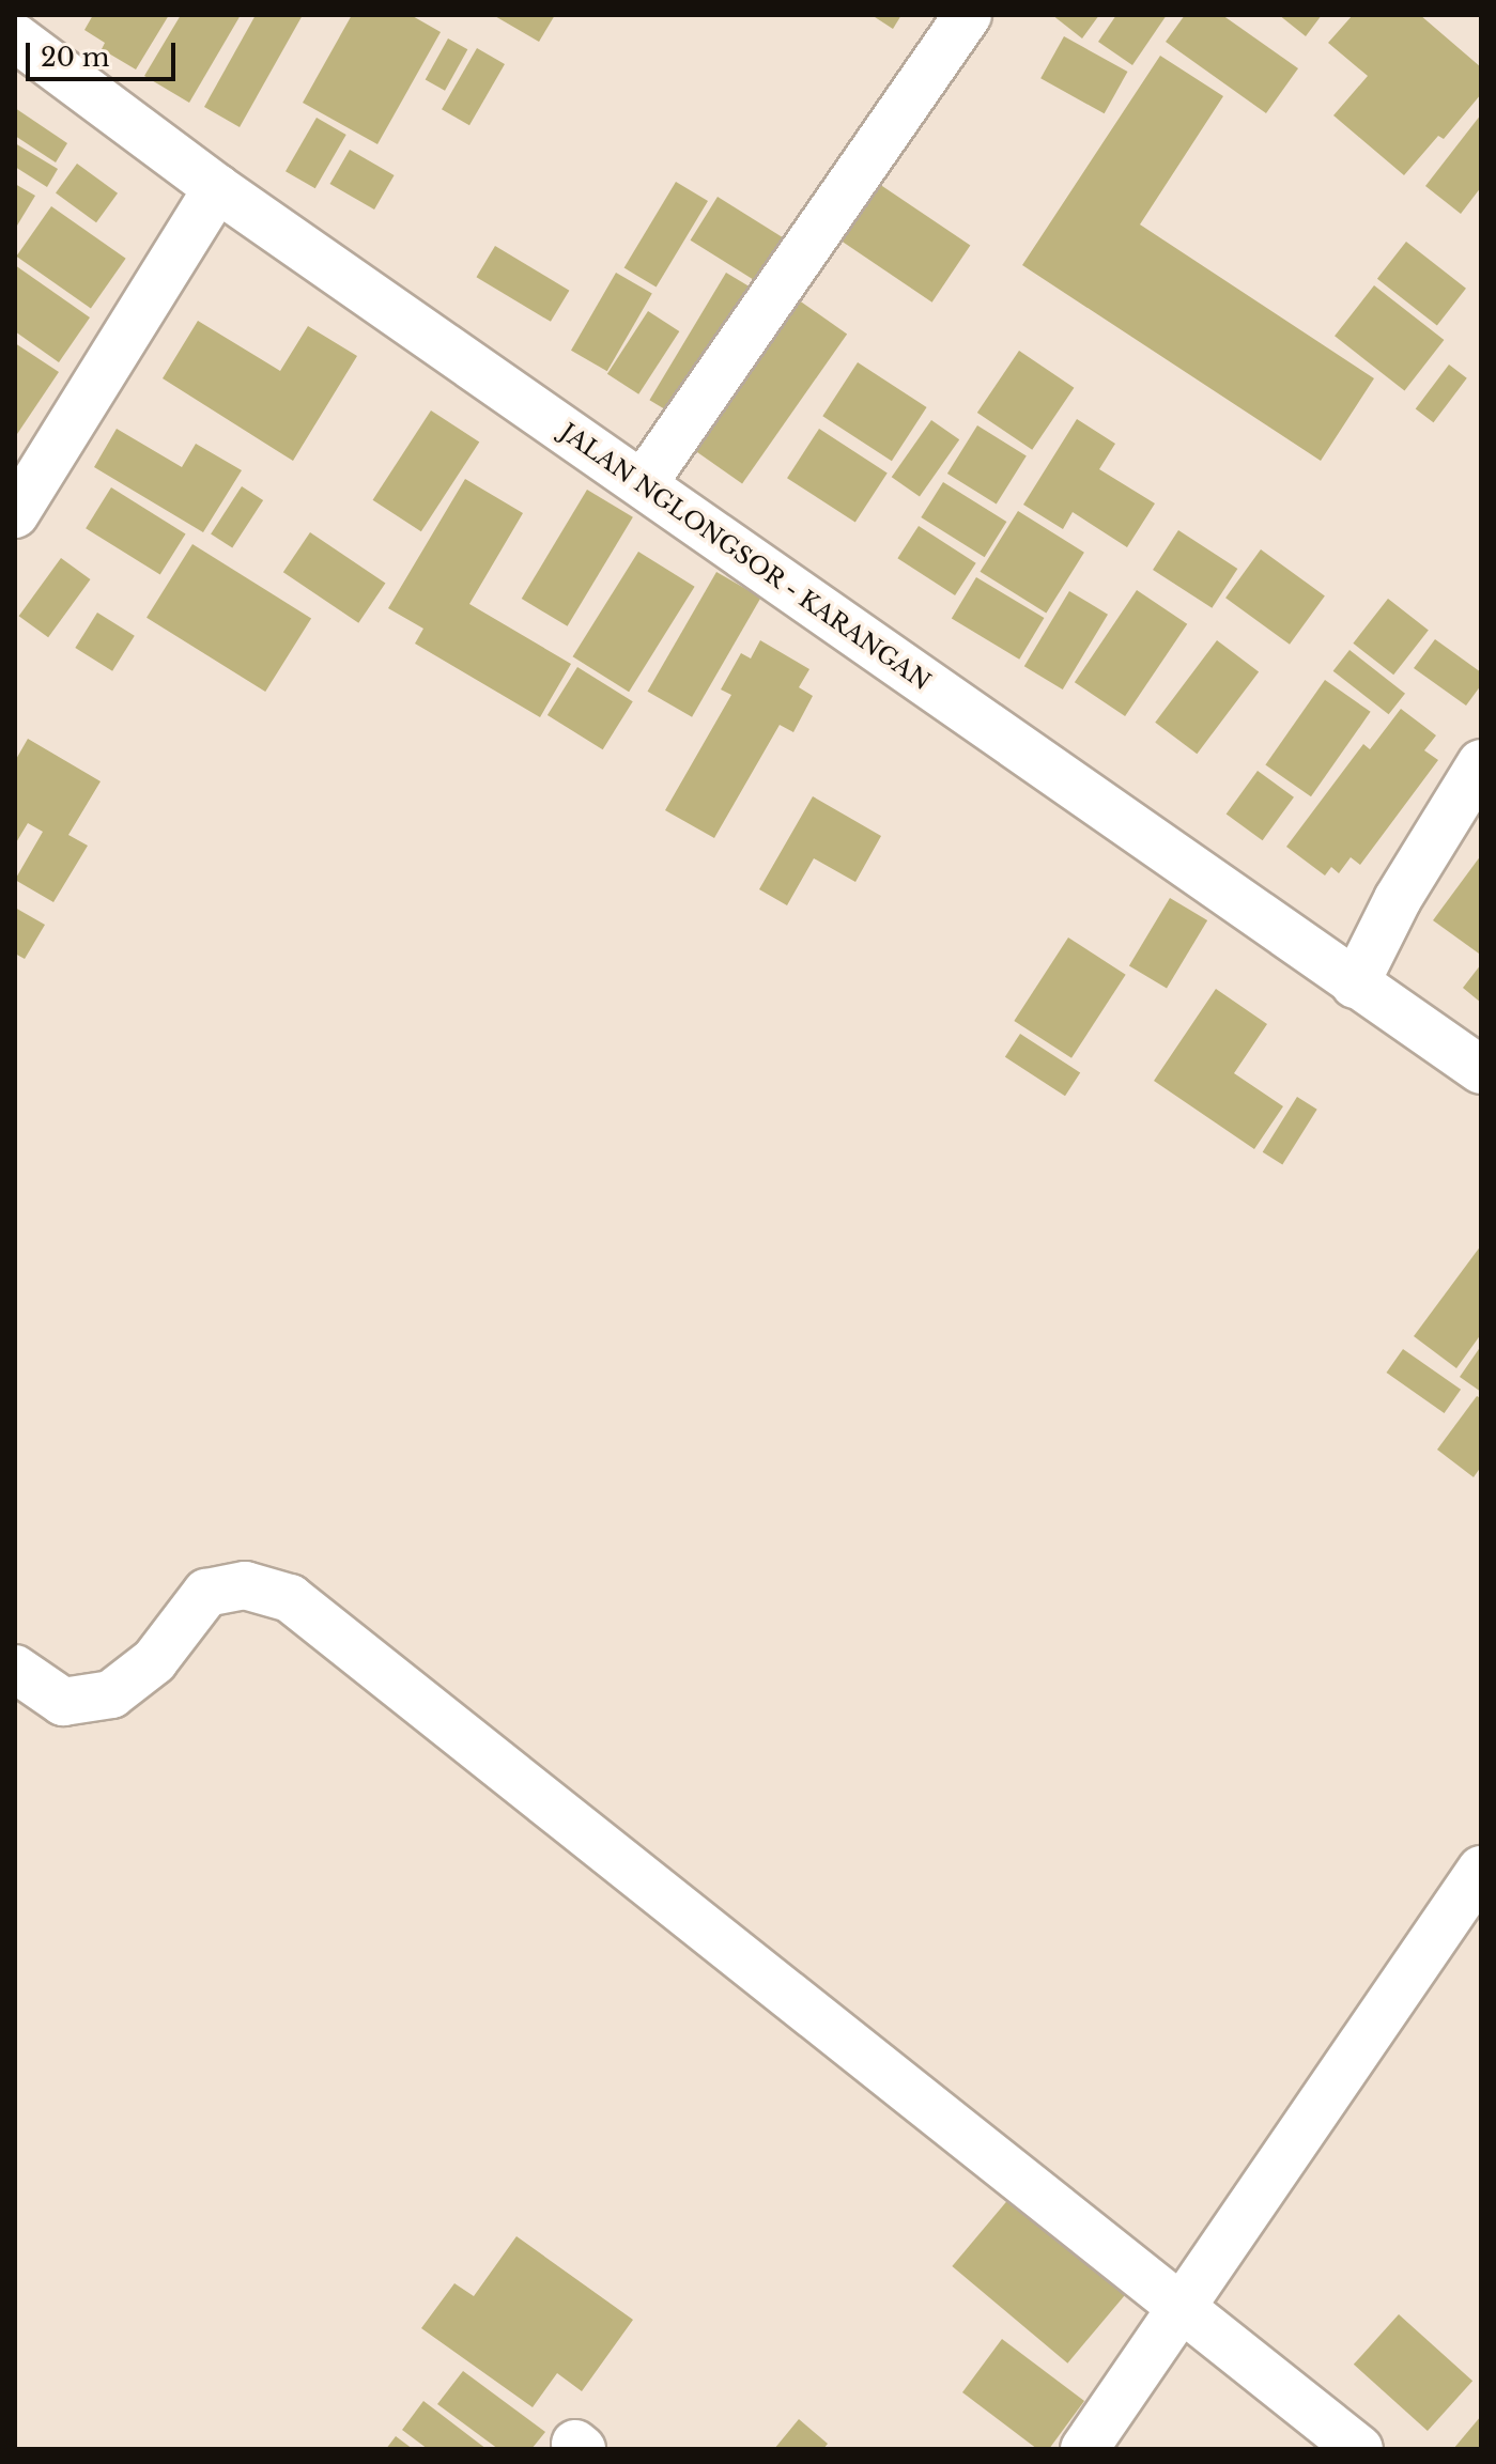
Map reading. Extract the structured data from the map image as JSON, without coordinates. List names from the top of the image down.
{
  "streets": {
    "main road": ["JALAN NGLONGSOR - KARANGAN"]
  },
  "scale_bar": "20 m"
}
